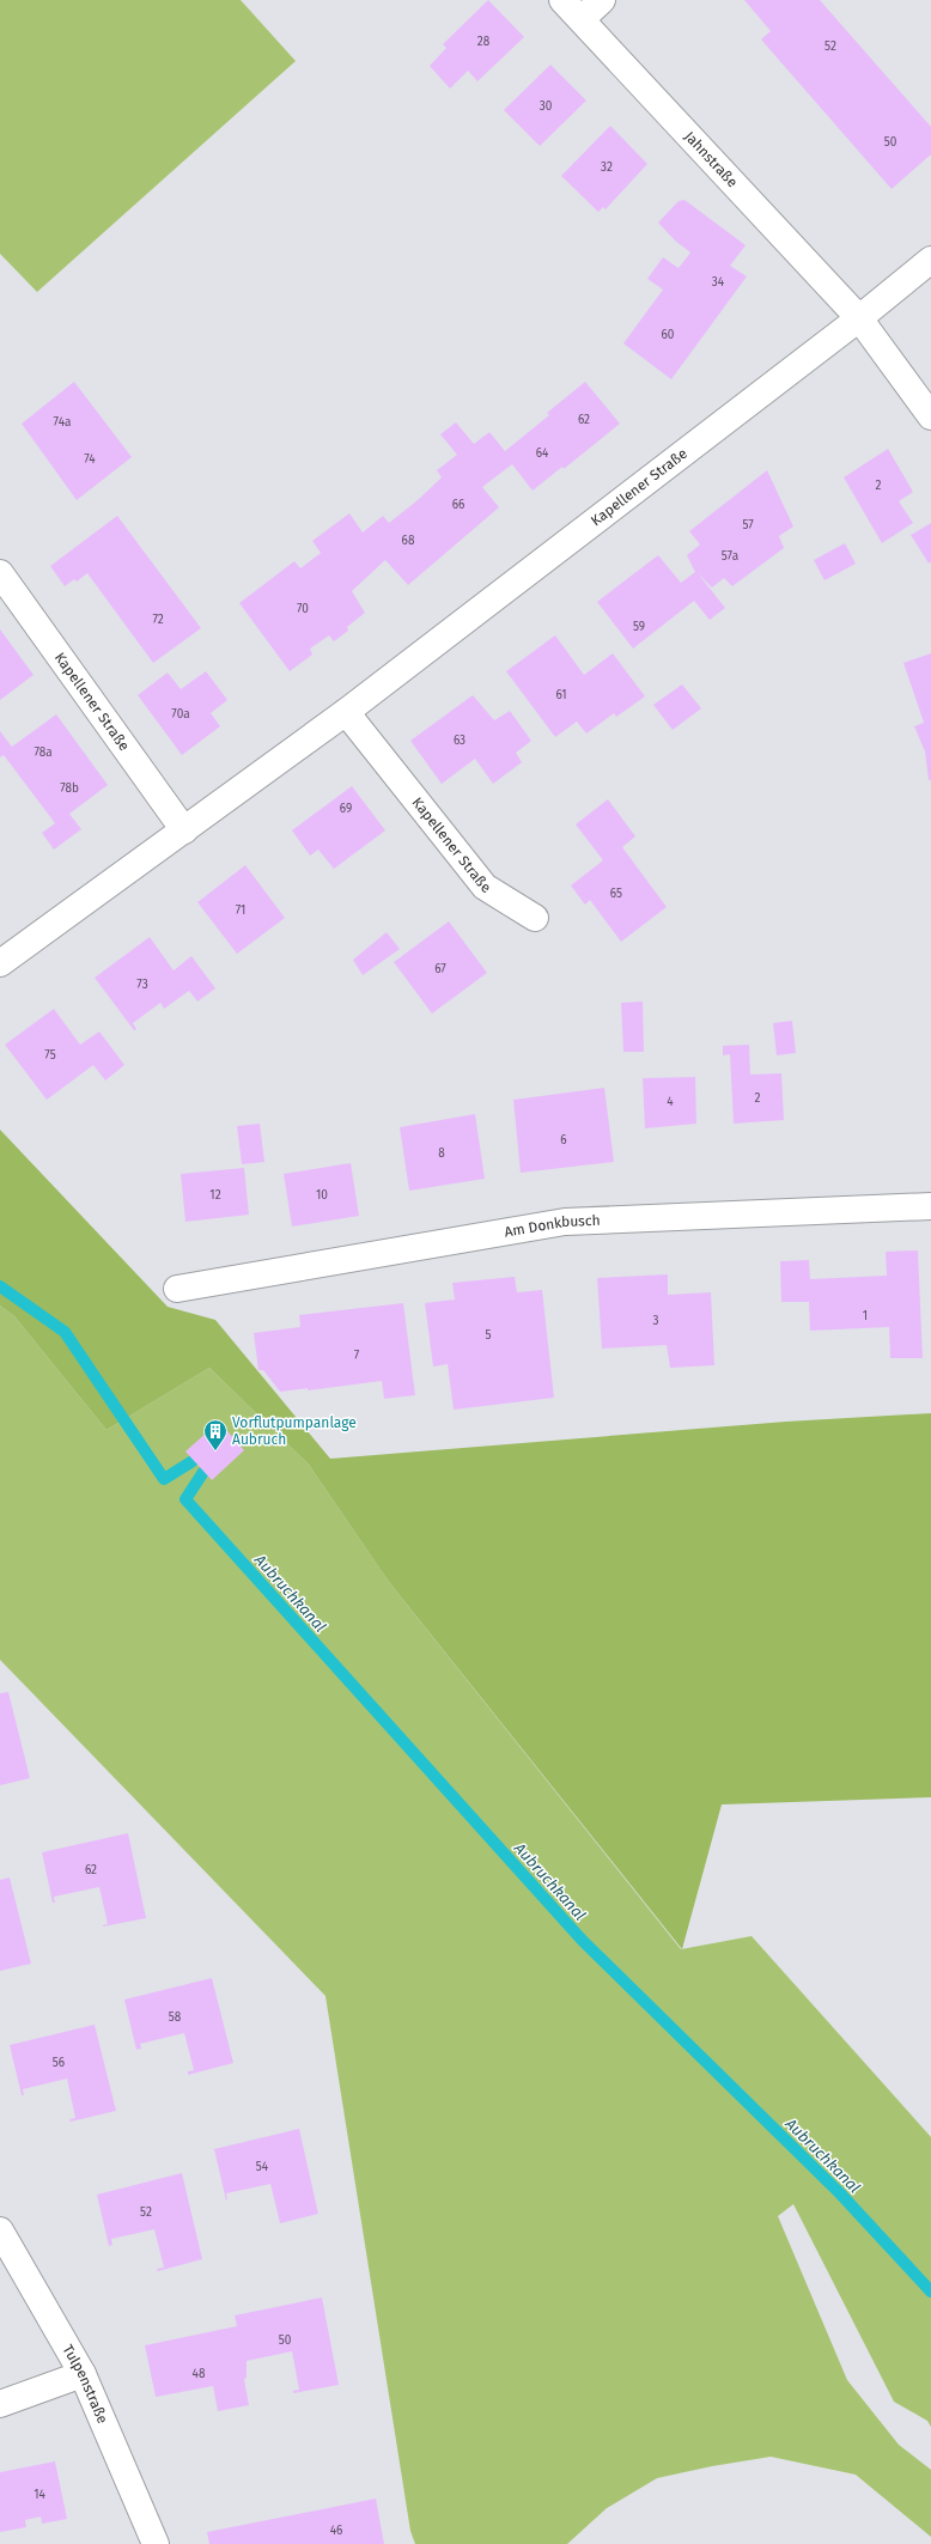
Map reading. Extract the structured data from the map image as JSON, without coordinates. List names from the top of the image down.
{
  "streets": {
    "street": [
      "Jahnstraße",
      "Kapellener Straße",
      "Am Donkbusch",
      "Tulpenstraße"
    ]
  },
  "crossings": [
    ["Jahnstraße", "Kapellener Straße"]
  ],
  "water": ["Aubruchkanal"],
  "places": {
    "building": ["Vorflutpumpanlage Aubruch"]
  },
  "house_numbers": [
    "28",
    "52",
    "30",
    "50",
    "32",
    "34",
    "60",
    "62",
    "74a",
    "64",
    "74",
    "2",
    "66",
    "57",
    "68",
    "57a",
    "70",
    "72",
    "59",
    "61",
    "70a",
    "63",
    "78a",
    "78b",
    "69",
    "65",
    "71",
    "67",
    "73",
    "75",
    "2",
    "4",
    "6",
    "8",
    "12",
    "10",
    "1",
    "3",
    "5",
    "7",
    "62",
    "58",
    "56",
    "54",
    "52",
    "50",
    "48",
    "14",
    "46"
  ]
}
